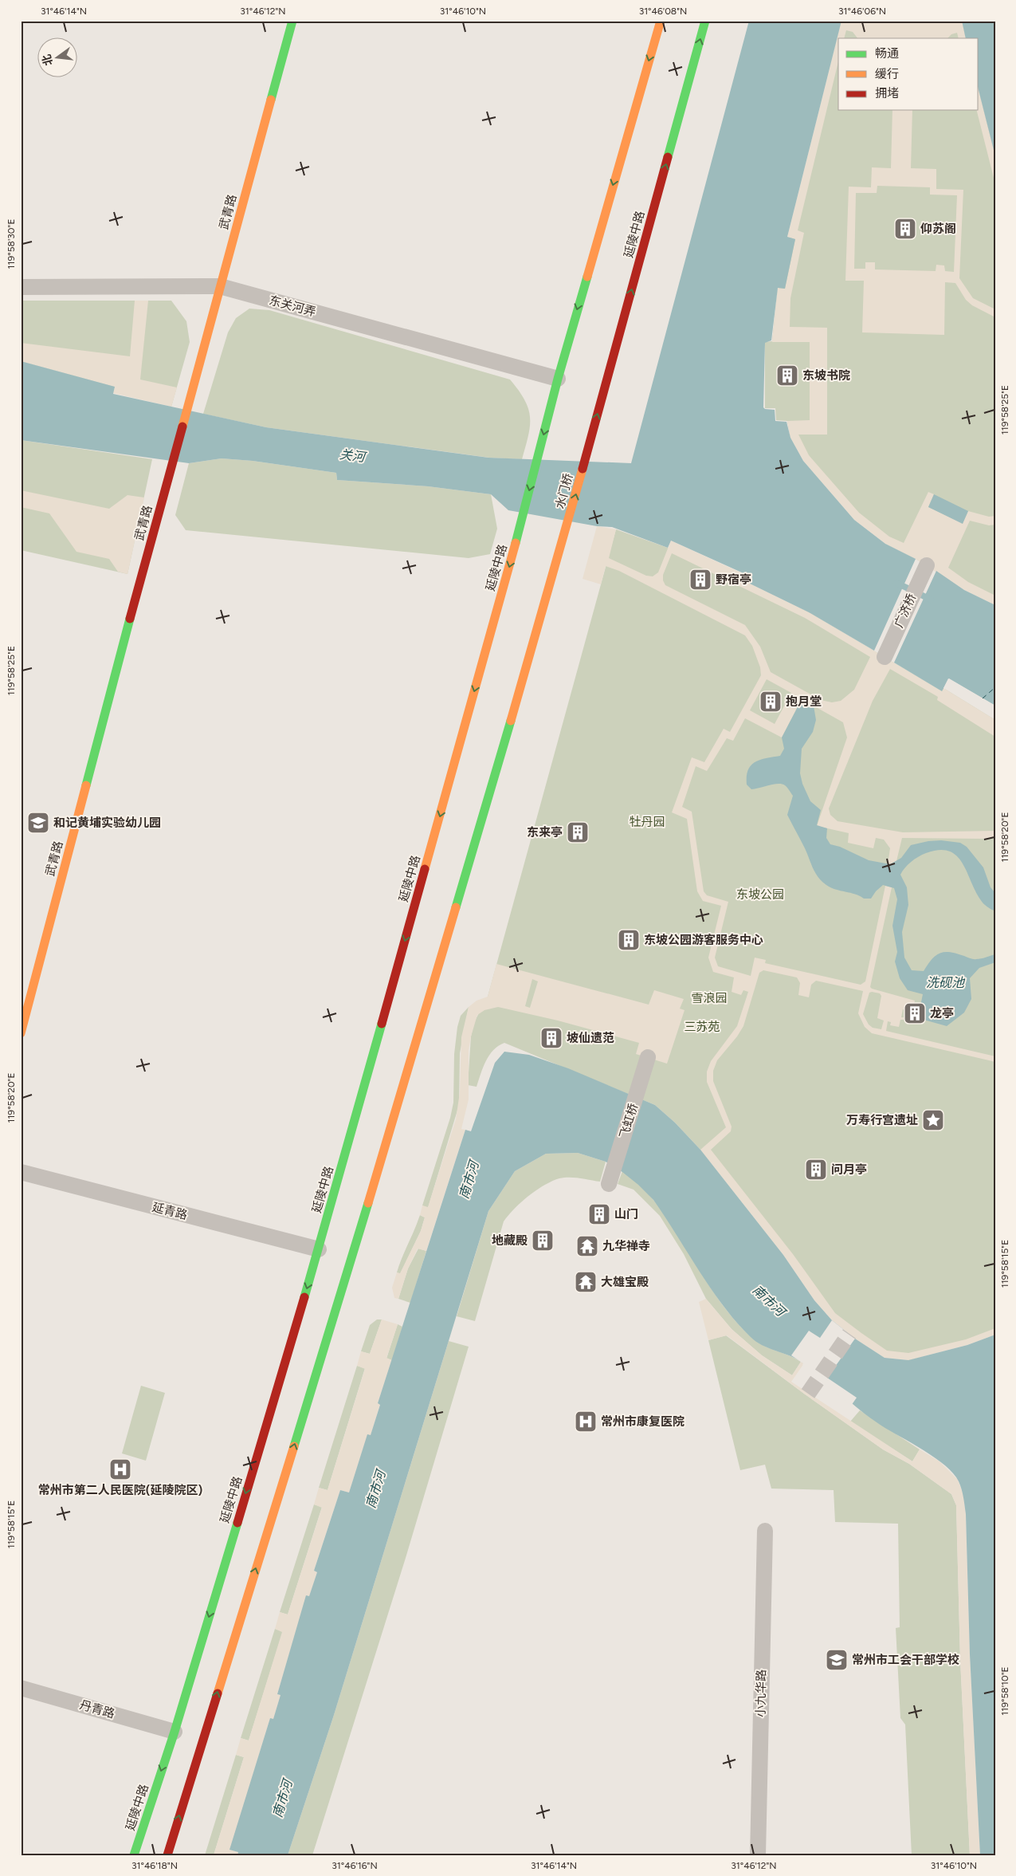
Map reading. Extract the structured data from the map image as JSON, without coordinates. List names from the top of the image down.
{
  "streets": {
    "main road": ["武青路", "延陵中路", "水门桥"],
    "street": [
      "东关河弄",
      "广济桥",
      "飞虹桥",
      "延青路",
      "小九华路",
      "丹青路"
    ]
  },
  "crossings": [
    ["武青路", "东关河弄"],
    ["延陵中路", "东关河弄"],
    ["延陵中路", "水门桥"],
    ["延陵中路", "延青路"],
    ["延陵中路", "丹青路"]
  ],
  "one_way": ["水门桥"],
  "water": ["关河", "洗砚池", "南市河"],
  "parks": [
    "牡丹园",
    "东坡公园",
    "雪浪园",
    "三苏苑"
  ],
  "places": {
    "building": [
      "仰苏阁",
      "东坡书院",
      "野宿亭",
      "抱月堂",
      "东来亭",
      "东坡公园游客服务中心",
      "龙亭",
      "坡仙遗范",
      "问月亭",
      "山门",
      "地藏殿"
    ],
    "school or university": ["和记黄埔实验幼儿园", "常州市工会干部学校"],
    "place": ["万寿行宫遗址"],
    "temple": ["九华禅寺", "大雄宝殿"],
    "hospital": ["常州市康复医院", "常州市第二人民医院(延陵院区)"]
  },
  "legend": ["畅通", "缓行", "拥堵"],
  "north": "left",
  "coordinates": [
    "31°46'14\"N",
    "31°46'12\"N",
    "31°46'10\"N",
    "31°46'08\"N",
    "31°46'06\"N",
    "119°58'30\"E",
    "119°58'25\"E",
    "119°58'20\"E",
    "119°58'15\"E",
    "119°58'10\"E",
    "31°46'18\"N",
    "31°46'16\"N"
  ]
}
